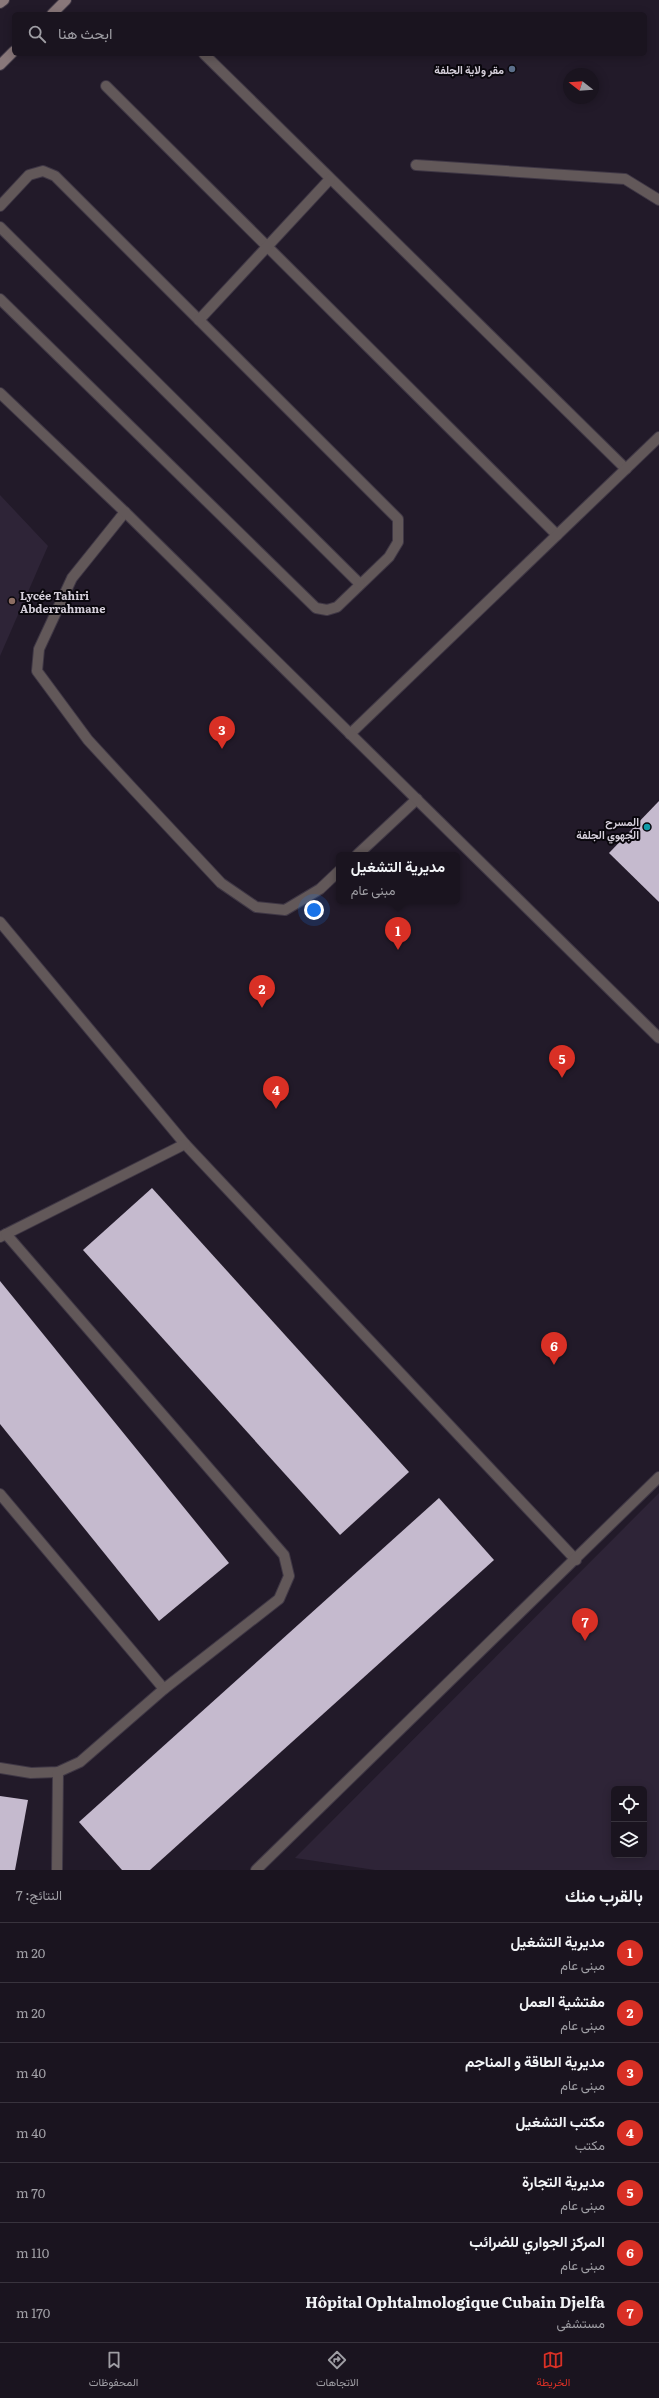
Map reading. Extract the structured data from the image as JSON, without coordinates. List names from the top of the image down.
{
  "places": ["مقر ولاية الجلفة", "Lycée Tahiri Abderrahmane", "المسرح الجهوي الجلفة"],
  "north": "left",
  "page": {
    "search": "ابحث هنا",
    "pins": [
      "3",
      "1",
      "2",
      "5",
      "4",
      "6",
      "7"
    ],
    "popup": ["مديرية التشغيل", "مبنى عام"],
    "heading": ["بالقرب منك", "النتائج: 7"],
    "list": [
      {
        "mark": "1",
        "name": "مديرية التشغيل",
        "note": "مبنى عام",
        "value": "20 m"
      },
      {
        "mark": "2",
        "name": "مفتشية العمل",
        "note": "مبنى عام",
        "value": "20 m"
      },
      {
        "mark": "3",
        "name": "مديرية الطاقة و المناجم",
        "note": "مبنى عام",
        "value": "40 m"
      },
      {
        "mark": "4",
        "name": "مكتب التشغيل",
        "note": "مكتب",
        "value": "40 m"
      },
      {
        "mark": "5",
        "name": "مديرية التجارة",
        "note": "مبنى عام",
        "value": "70 m"
      },
      {
        "mark": "6",
        "name": "المركز الجواري للضرائب",
        "note": "مبنى عام",
        "value": "110 m"
      },
      {
        "mark": "7",
        "name": "Hôpital Ophtalmologique Cubain Djelfa",
        "note": "مستشفى",
        "value": "170 m"
      }
    ],
    "nav": ["الخريطة", "الاتجاهات", "المحفوظات"]
  }
}
